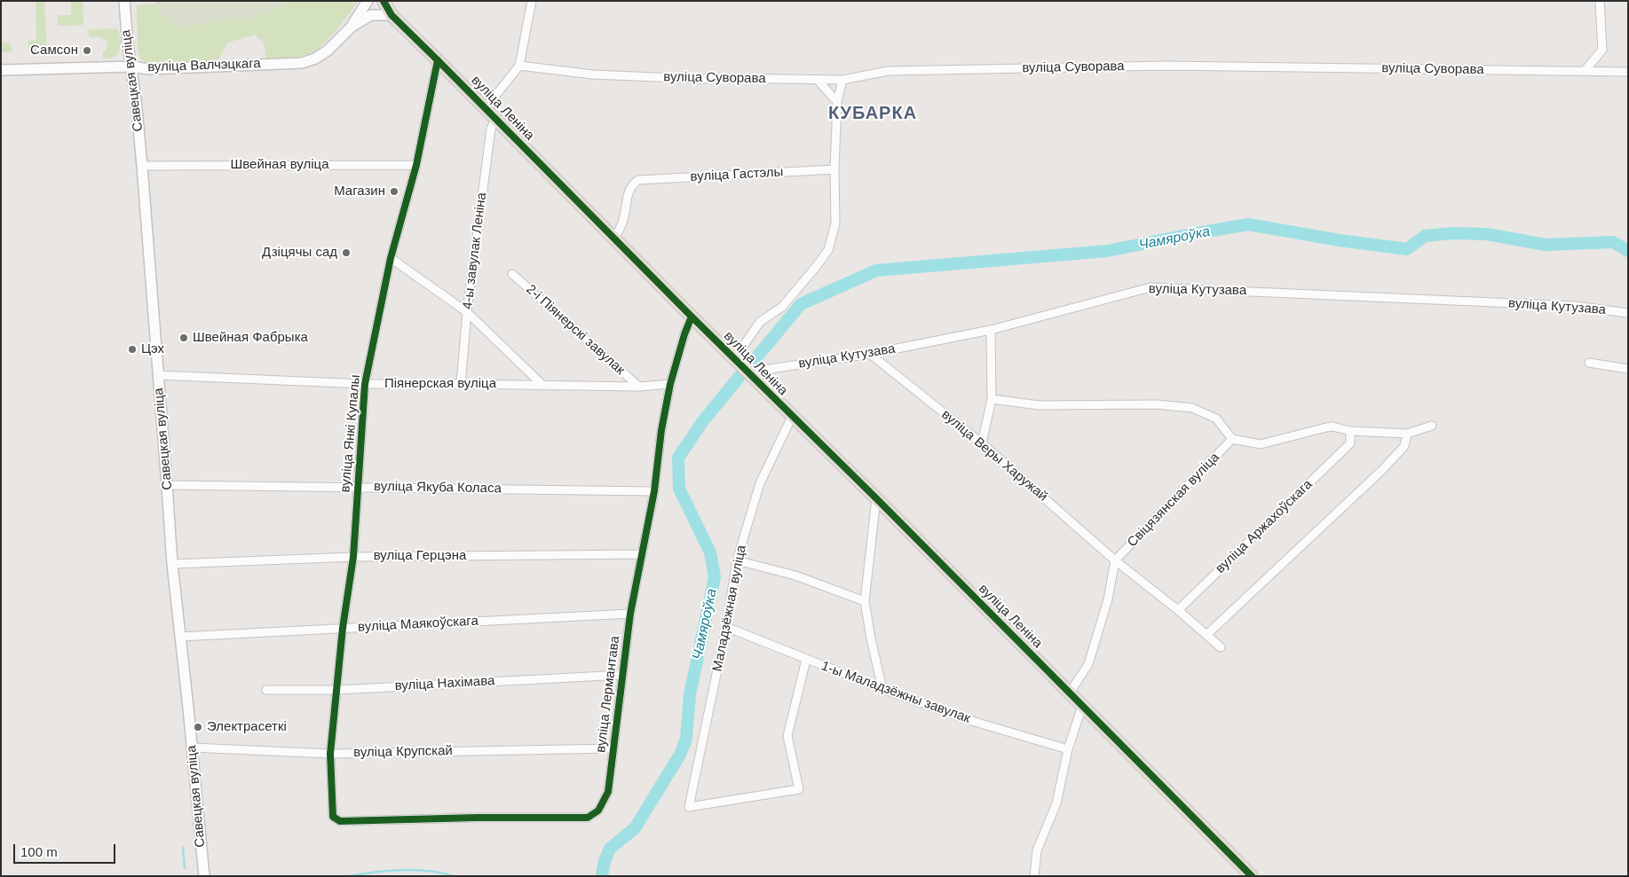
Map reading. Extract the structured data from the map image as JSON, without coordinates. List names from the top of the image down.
{
  "streets": {
    "main road": ["вуліца Леніна"],
    "street": [
      "вуліца Валчэцкага",
      "вуліца Суворава",
      "Савецкая вуліца",
      "Швейная вуліца",
      "вуліца Гастэлы",
      "4-ы завулак Леніна",
      "вуліца Кутузава",
      "2-і Піянерскі завулак",
      "Піянерская вуліца",
      "вуліца Янкі Купалы",
      "вуліца Веры Харужай",
      "вуліца Якуба Коласа",
      "Свіцязянская вуліца",
      "вуліца Аржахоўскага",
      "вуліца Герцэна",
      "Маладзёжная вуліца",
      "вуліца Маякоўскага",
      "вуліца Нахімава",
      "1-ы Маладзёжны завулак",
      "вуліца Лермантава",
      "вуліца Крупскай"
    ]
  },
  "crossings": [
    ["вуліца Валчэцкага", "Савецкая вуліца"],
    ["вуліца Валчэцкага", "вуліца Леніна"],
    ["Савецкая вуліца", "Швейная вуліца"],
    ["Савецкая вуліца", "Піянерская вуліца"],
    ["Савецкая вуліца", "вуліца Якуба Коласа"],
    ["Савецкая вуліца", "вуліца Герцэна"],
    ["Савецкая вуліца", "вуліца Маякоўскага"],
    ["Савецкая вуліца", "вуліца Крупскай"],
    ["вуліца Леніна", "вуліца Гастэлы"],
    ["вуліца Леніна", "4-ы завулак Леніна"],
    ["вуліца Леніна", "вуліца Кутузава"],
    ["вуліца Леніна", "вуліца Янкі Купалы"],
    ["вуліца Леніна", "Маладзёжная вуліца"],
    ["вуліца Леніна", "вуліца Лермантава"],
    ["Швейная вуліца", "вуліца Янкі Купалы"],
    ["4-ы завулак Леніна", "Піянерская вуліца"],
    ["вуліца Кутузава", "вуліца Веры Харужай"],
    ["2-і Піянерскі завулак", "Піянерская вуліца"],
    ["Піянерская вуліца", "вуліца Янкі Купалы"],
    ["Піянерская вуліца", "вуліца Лермантава"],
    ["вуліца Янкі Купалы", "вуліца Якуба Коласа"],
    ["вуліца Янкі Купалы", "вуліца Герцэна"],
    ["вуліца Янкі Купалы", "вуліца Маякоўскага"],
    ["вуліца Янкі Купалы", "вуліца Нахімава"],
    ["вуліца Янкі Купалы", "вуліца Лермантава"],
    ["вуліца Янкі Купалы", "вуліца Крупскай"],
    ["вуліца Веры Харужай", "Свіцязянская вуліца"],
    ["вуліца Веры Харужай", "вуліца Аржахоўскага"],
    ["вуліца Якуба Коласа", "вуліца Лермантава"],
    ["вуліца Герцэна", "вуліца Лермантава"],
    ["Маладзёжная вуліца", "1-ы Маладзёжны завулак"],
    ["вуліца Маякоўскага", "вуліца Лермантава"],
    ["вуліца Нахімава", "вуліца Лермантава"],
    ["вуліца Лермантава", "вуліца Крупскай"]
  ],
  "districts": ["КУБАРКА"],
  "water": ["Чамяроўка"],
  "places": [
    "Самсон",
    "Магазин",
    "Дзіцячы сад",
    "Швейная Фабрыка",
    "Цэх",
    "Электрасеткі"
  ],
  "scale_bar": "100 m"
}
